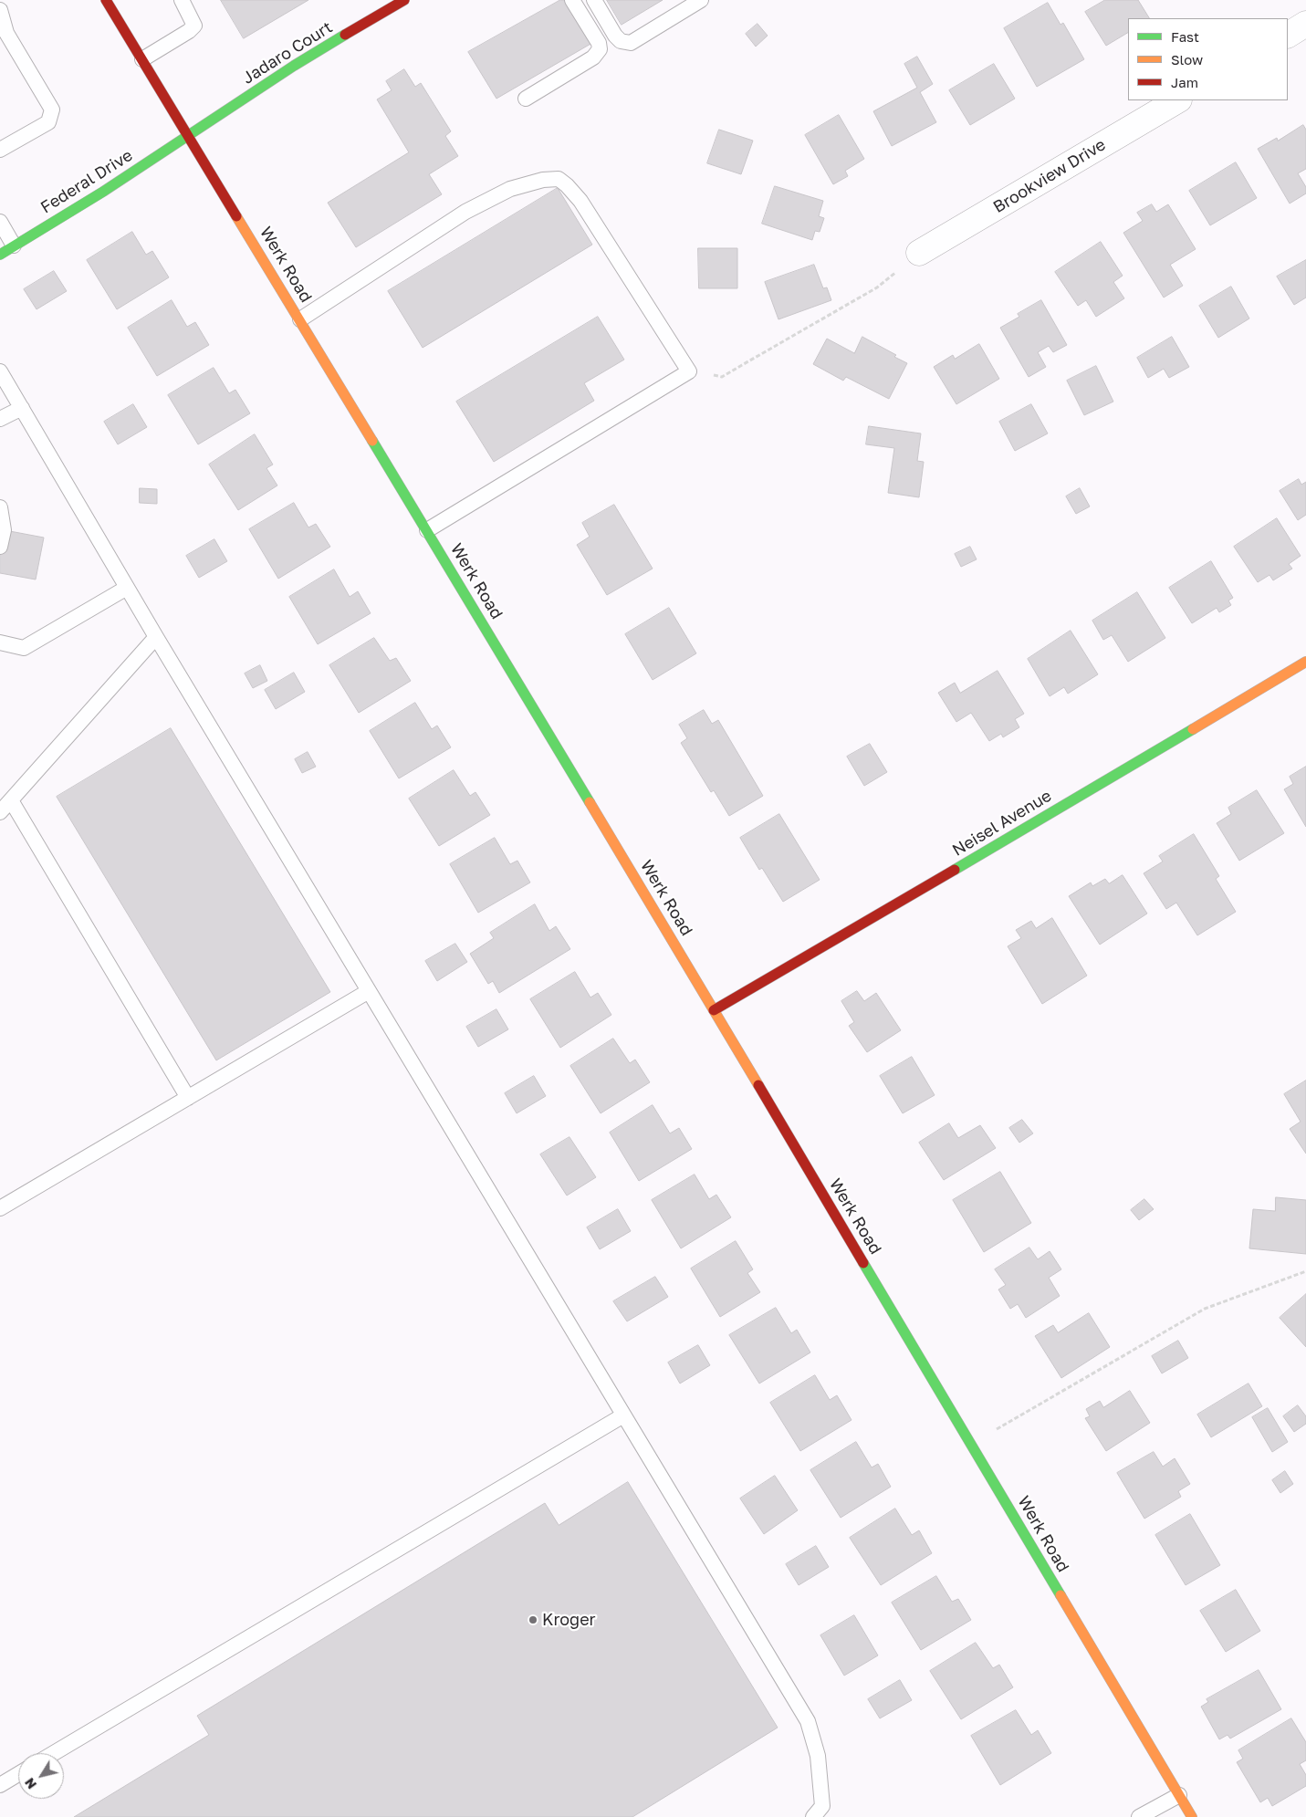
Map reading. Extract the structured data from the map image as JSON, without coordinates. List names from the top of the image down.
{
  "streets": {
    "street": [
      "Jadaro Court",
      "Brookview Drive",
      "Federal Drive",
      "Werk Road",
      "Neisel Avenue"
    ]
  },
  "crossings": [
    ["Jadaro Court", "Federal Drive"],
    ["Jadaro Court", "Werk Road"],
    ["Federal Drive", "Werk Road"],
    ["Werk Road", "Neisel Avenue"]
  ],
  "places": ["Kroger"],
  "legend": ["Fast", "Slow", "Jam"],
  "north": "bottom left"
}
